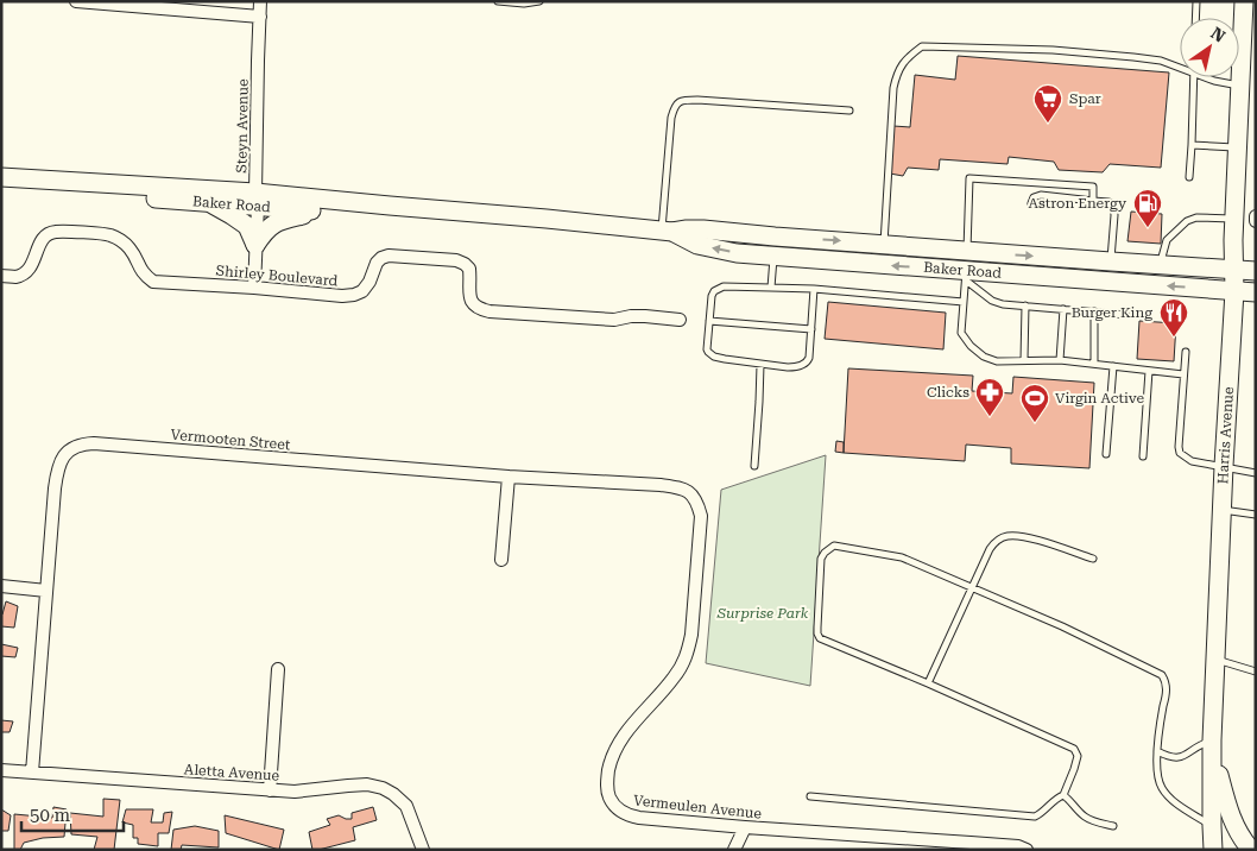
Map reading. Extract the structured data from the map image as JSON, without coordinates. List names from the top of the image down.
{
  "streets": {
    "main road": ["Baker Road", "Harris Avenue"],
    "street": [
      "Steyn Avenue",
      "Shirley Boulevard",
      "Vermooten Street",
      "Aletta Avenue",
      "Vermeulen Avenue"
    ]
  },
  "crossings": [
    ["Steyn Avenue", "Baker Road"],
    ["Steyn Avenue", "Shirley Boulevard"],
    ["Baker Road", "Harris Avenue"],
    ["Vermooten Street", "Aletta Avenue"],
    ["Vermooten Street", "Vermeulen Avenue"]
  ],
  "parks": ["Surprise Park"],
  "places": {
    "supermarket": ["Spar"],
    "fuel station": ["Astron Energy"],
    "restaurant": ["Burger King"],
    "pharmacy": ["Clicks"],
    "sports": ["Virgin Active"]
  },
  "scale_bar": "50 m",
  "north": "top right"
}
